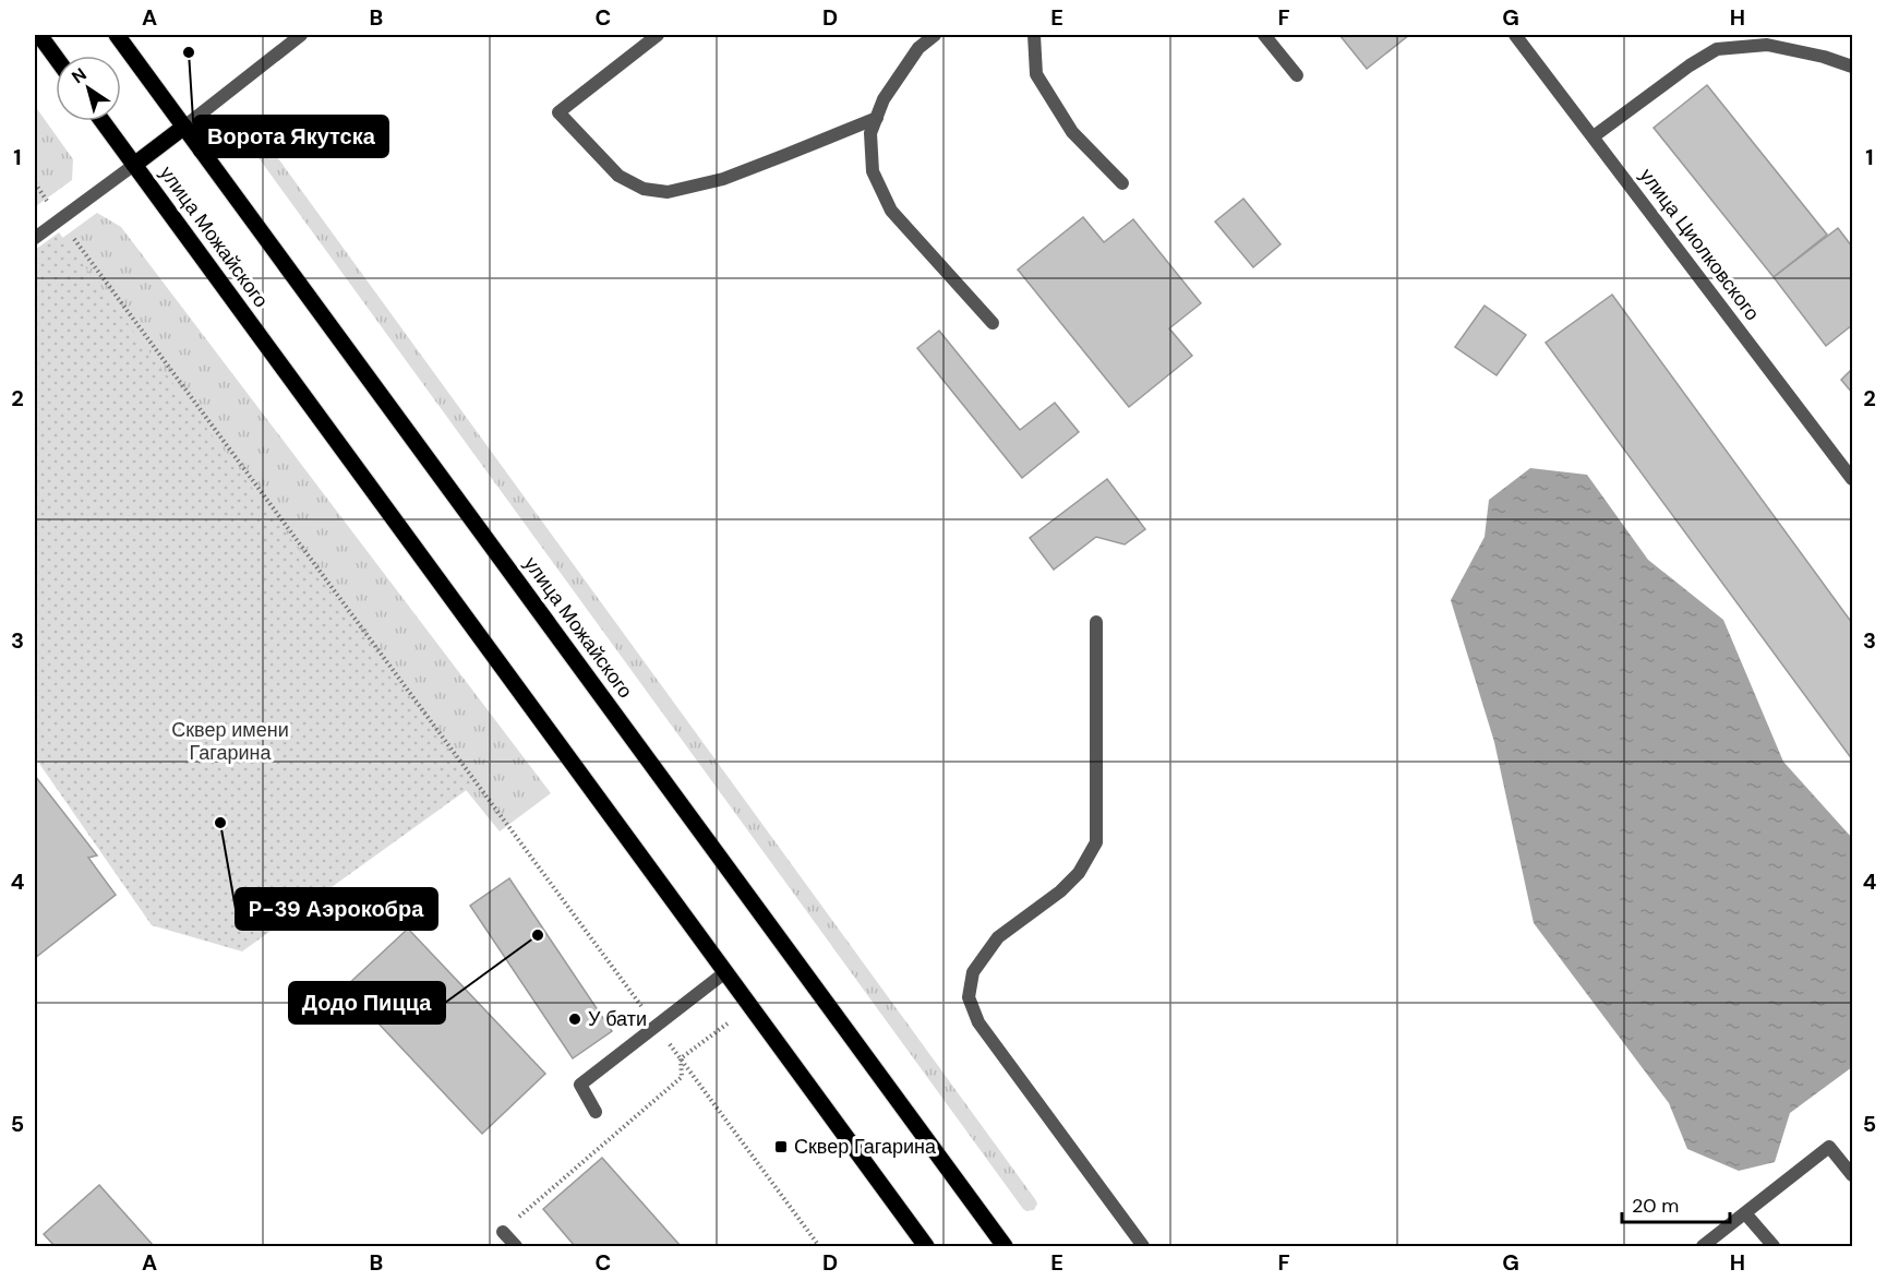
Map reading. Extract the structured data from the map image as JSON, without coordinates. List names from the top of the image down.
{
  "streets": {
    "main road": ["улица Можайского"],
    "street": ["улица Циолковского"]
  },
  "parks": ["Сквер имени Гагарина"],
  "places": {
    "other": [
      "Ворота Якутска",
      "P-39 Аэрокобра",
      "Додо Пицца",
      "У бати"
    ],
    "transit": ["Сквер Гагарина"]
  },
  "scale_bar": "20 m",
  "north": "top left",
  "grid": {
    "columns": [
      "A",
      "B",
      "C",
      "D",
      "E",
      "F",
      "G",
      "H"
    ],
    "rows": [
      "1",
      "2",
      "3",
      "4",
      "5"
    ]
  }
}
